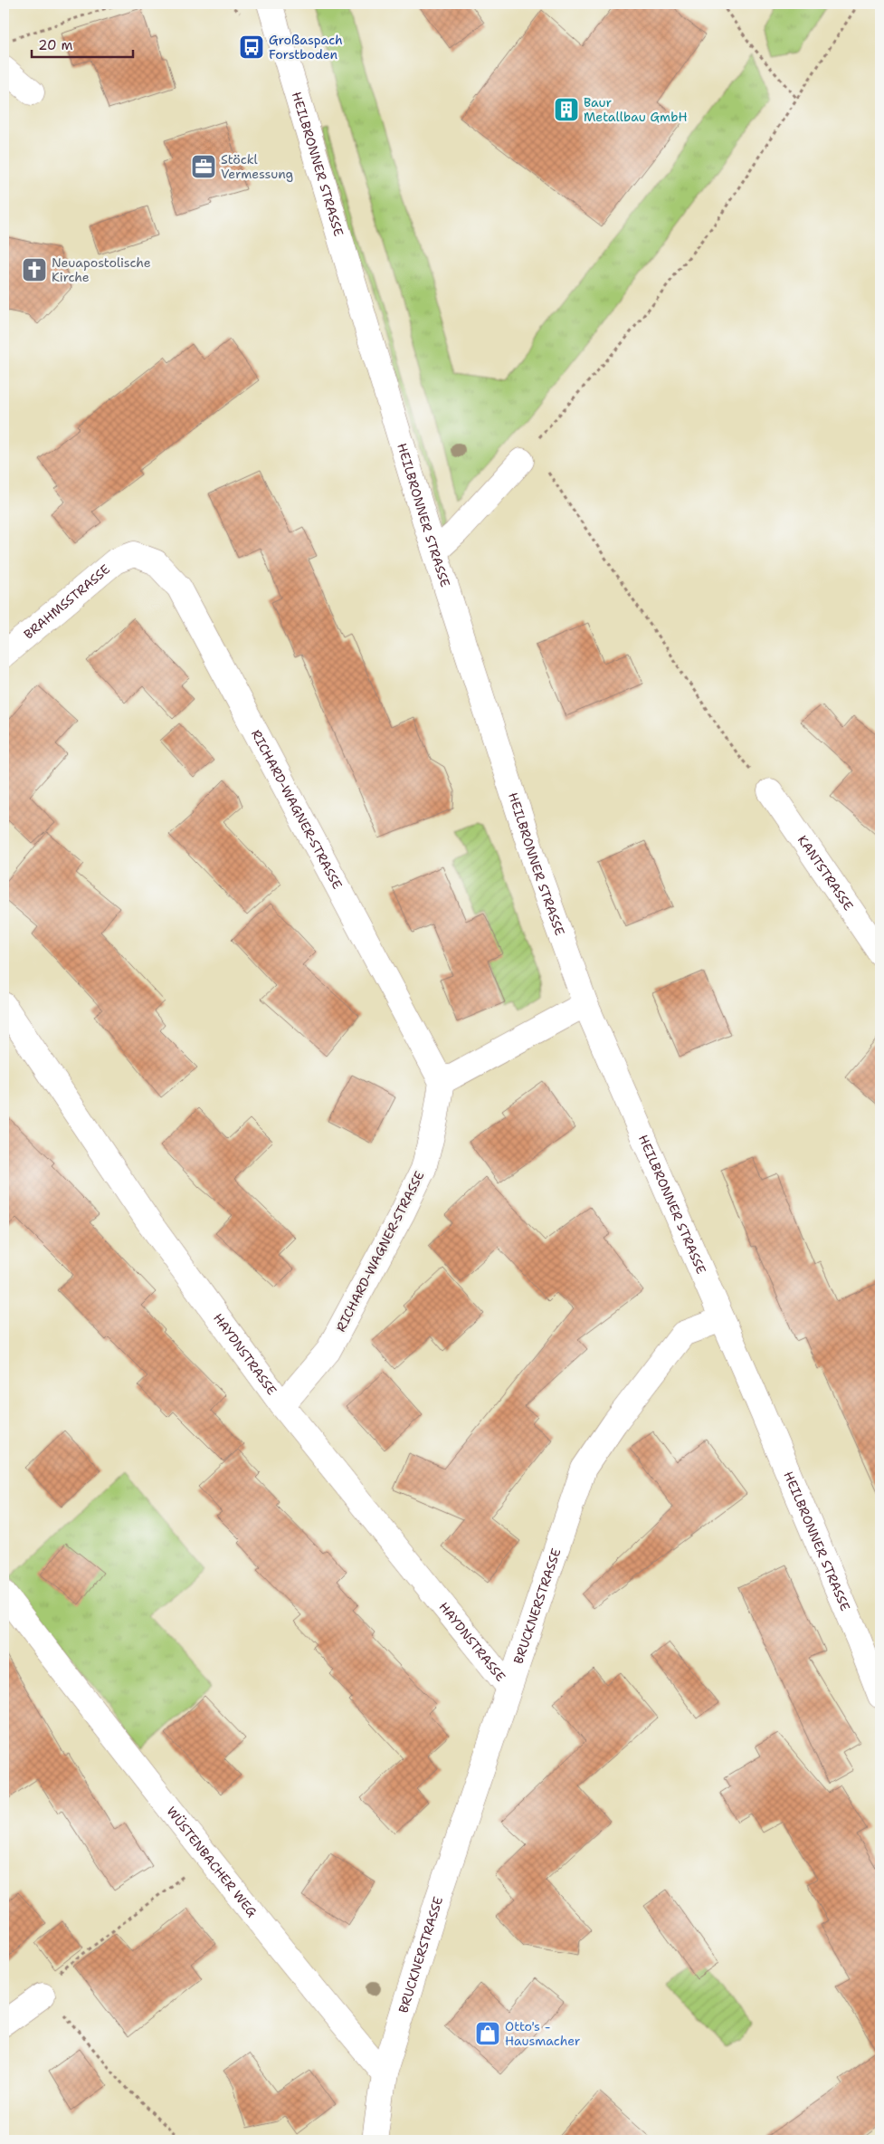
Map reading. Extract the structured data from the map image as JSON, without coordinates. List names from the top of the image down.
{
  "streets": {
    "street": [
      "HEILBRONNER STRASSE",
      "BRAHMSSTRASSE",
      "RICHARD-WAGNER-STRASSE",
      "KANTSTRASSE",
      "HAYDNSTRASSE",
      "BRUCKNERSTRASSE",
      "WÜSTENBACHER WEG"
    ]
  },
  "crossings": [
    ["HEILBRONNER STRASSE", "BRUCKNERSTRASSE"],
    ["BRAHMSSTRASSE", "RICHARD-WAGNER-STRASSE"],
    ["RICHARD-WAGNER-STRASSE", "HAYDNSTRASSE"],
    ["HAYDNSTRASSE", "BRUCKNERSTRASSE"],
    ["BRUCKNERSTRASSE", "WÜSTENBACHER WEG"]
  ],
  "places": {
    "bus stop": ["Großaspach Forstboden"],
    "building": ["Baur Metallbau GmbH"],
    "office": ["Stöckl Vermessung"],
    "church": ["Neuapostolische Kirche"],
    "shop": ["Otto's - Hausmacher"]
  },
  "scale_bar": "20 m"
}
